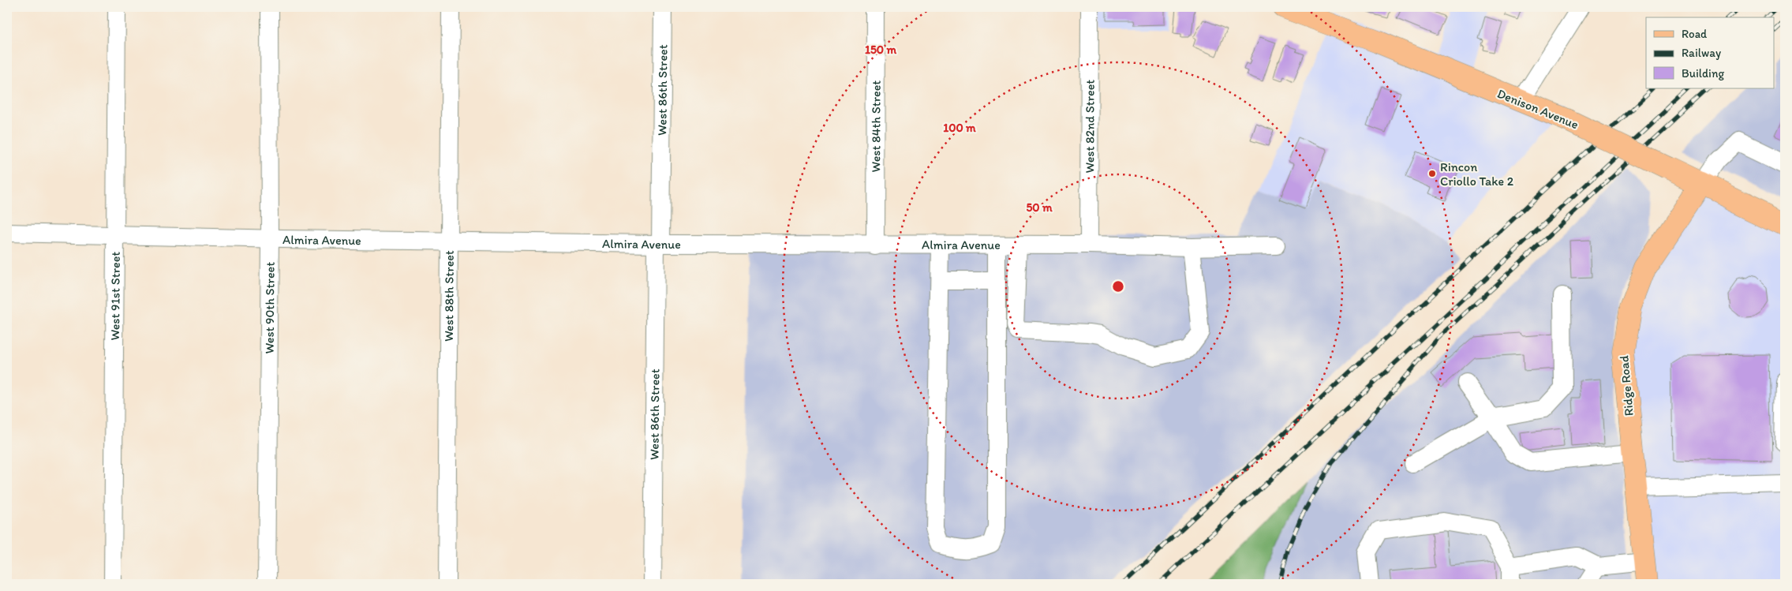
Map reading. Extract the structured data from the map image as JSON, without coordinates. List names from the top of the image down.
{
  "streets": {
    "main road": ["Denison Avenue", "Ridge Road"],
    "street": [
      "West 86th Street",
      "West 84th Street",
      "West 82nd Street",
      "Almira Avenue",
      "West 88th Street",
      "West 91st Street",
      "West 90th Street"
    ]
  },
  "crossings": [
    ["West 86th Street", "Almira Avenue"],
    ["Denison Avenue", "Ridge Road"],
    ["West 84th Street", "Almira Avenue"],
    ["West 82nd Street", "Almira Avenue"],
    ["Almira Avenue", "West 88th Street"],
    ["Almira Avenue", "West 91st Street"],
    ["Almira Avenue", "West 90th Street"]
  ],
  "places": ["Rincon Criollo Take 2"],
  "legend": ["Road", "Railway", "Building"],
  "rings": ["150 m", "100 m", "50 m"]
}
